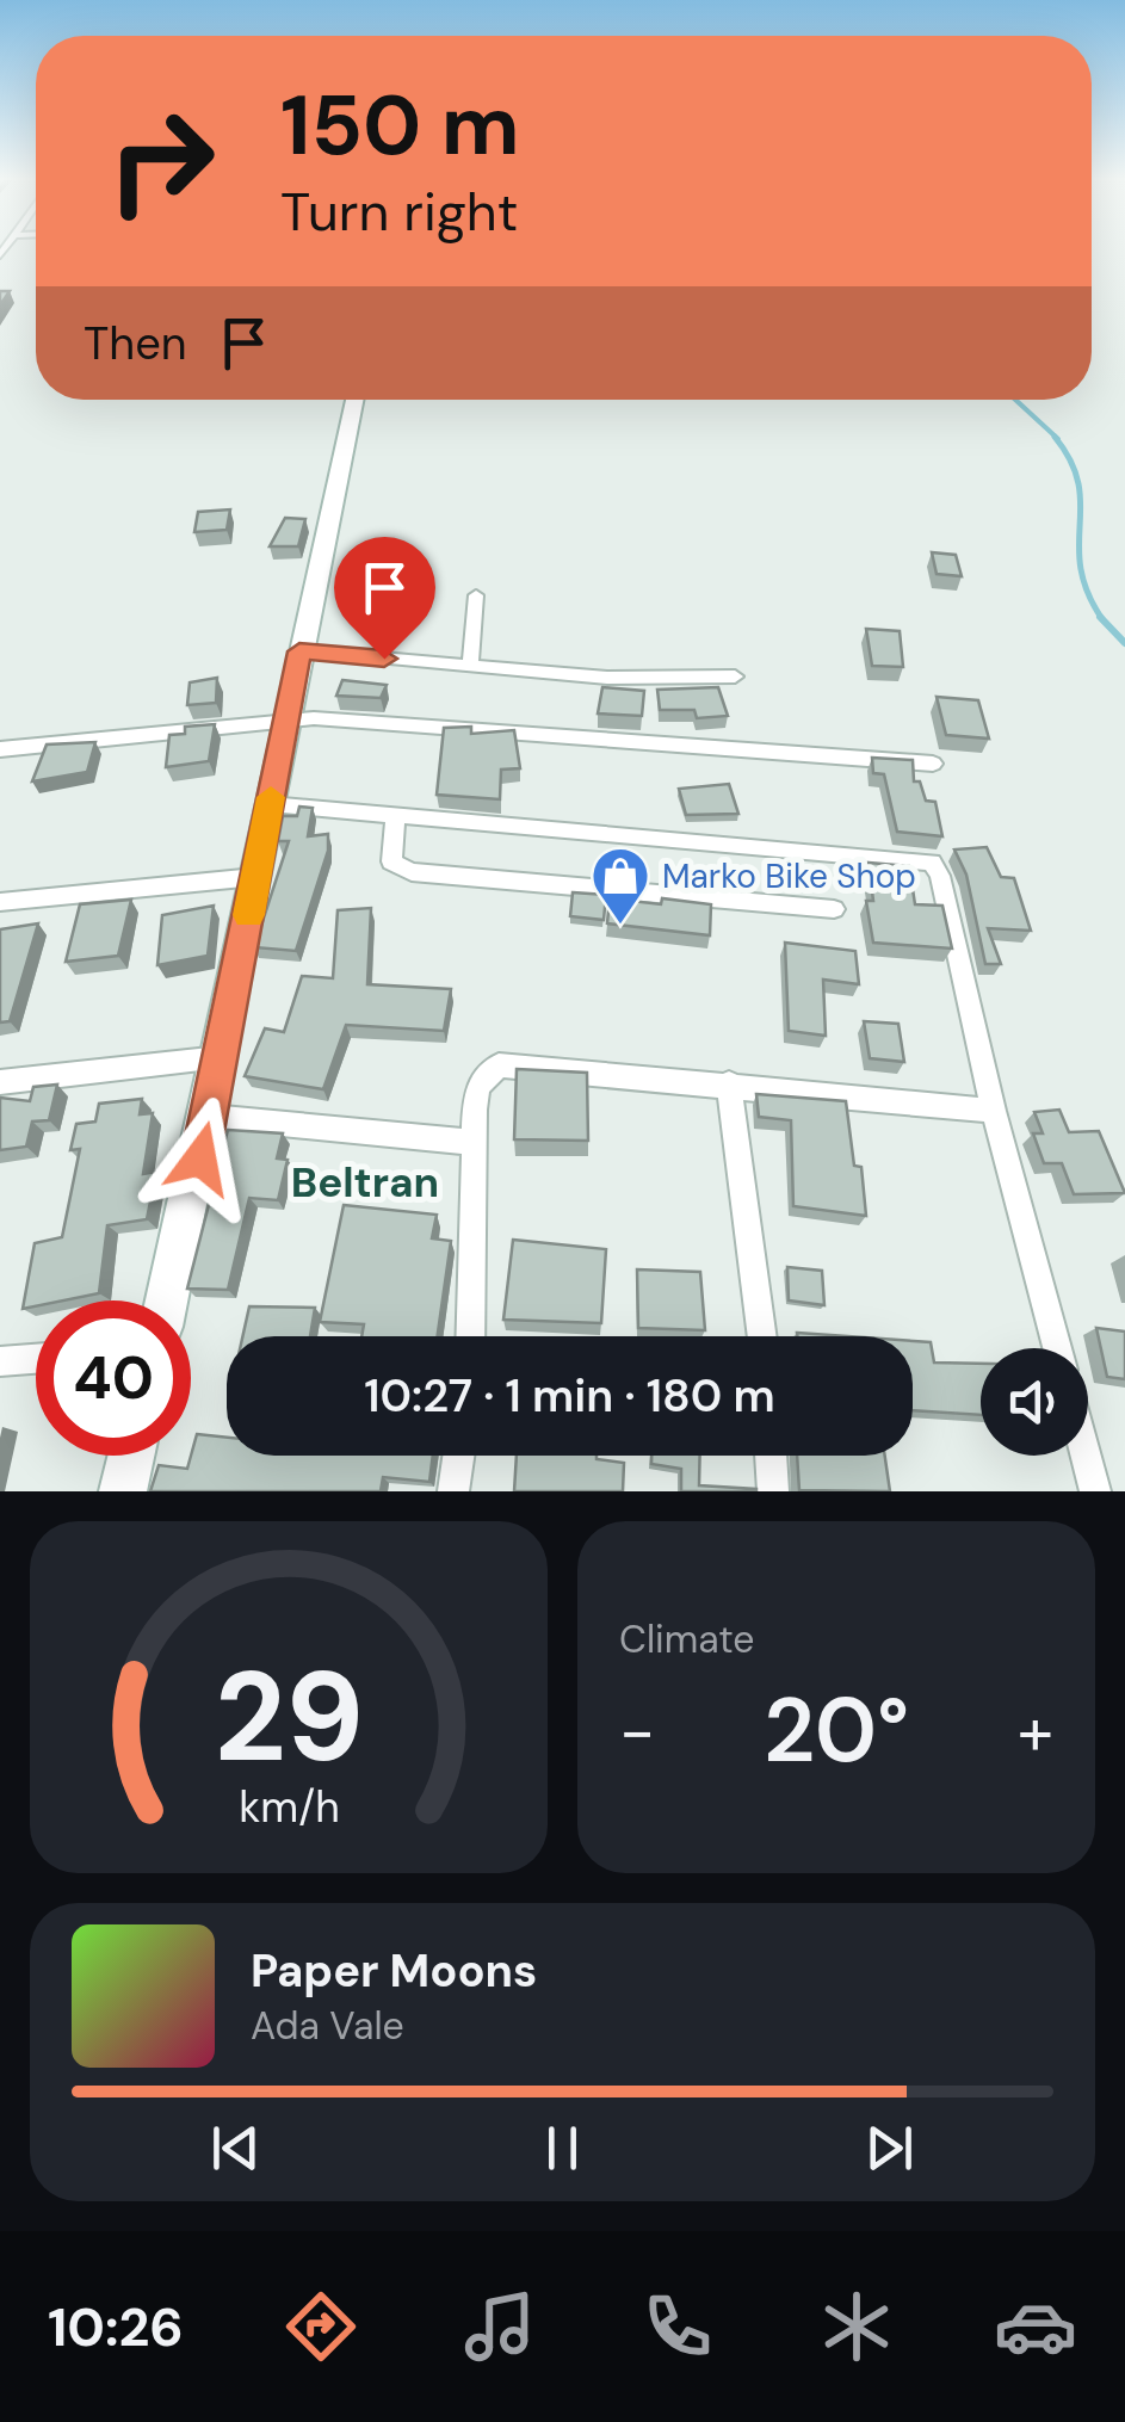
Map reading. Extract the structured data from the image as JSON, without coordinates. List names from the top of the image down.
{
  "districts": ["Beltran"],
  "places": {
    "shop": ["Marko Bike Shop"]
  },
  "page": {
    "turn": ["150 m", "Turn right"],
    "then": "Then",
    "limit": "40",
    "trip": "10:27 · 1 min · 180 m",
    "tile": "Climate",
    "heat": ["−", "20°", "+"],
    "song": ["Paper Moons", "Ada Vale"],
    "tabs": "10:26",
    "gauge": ["29", "km/h"]
  }
}
